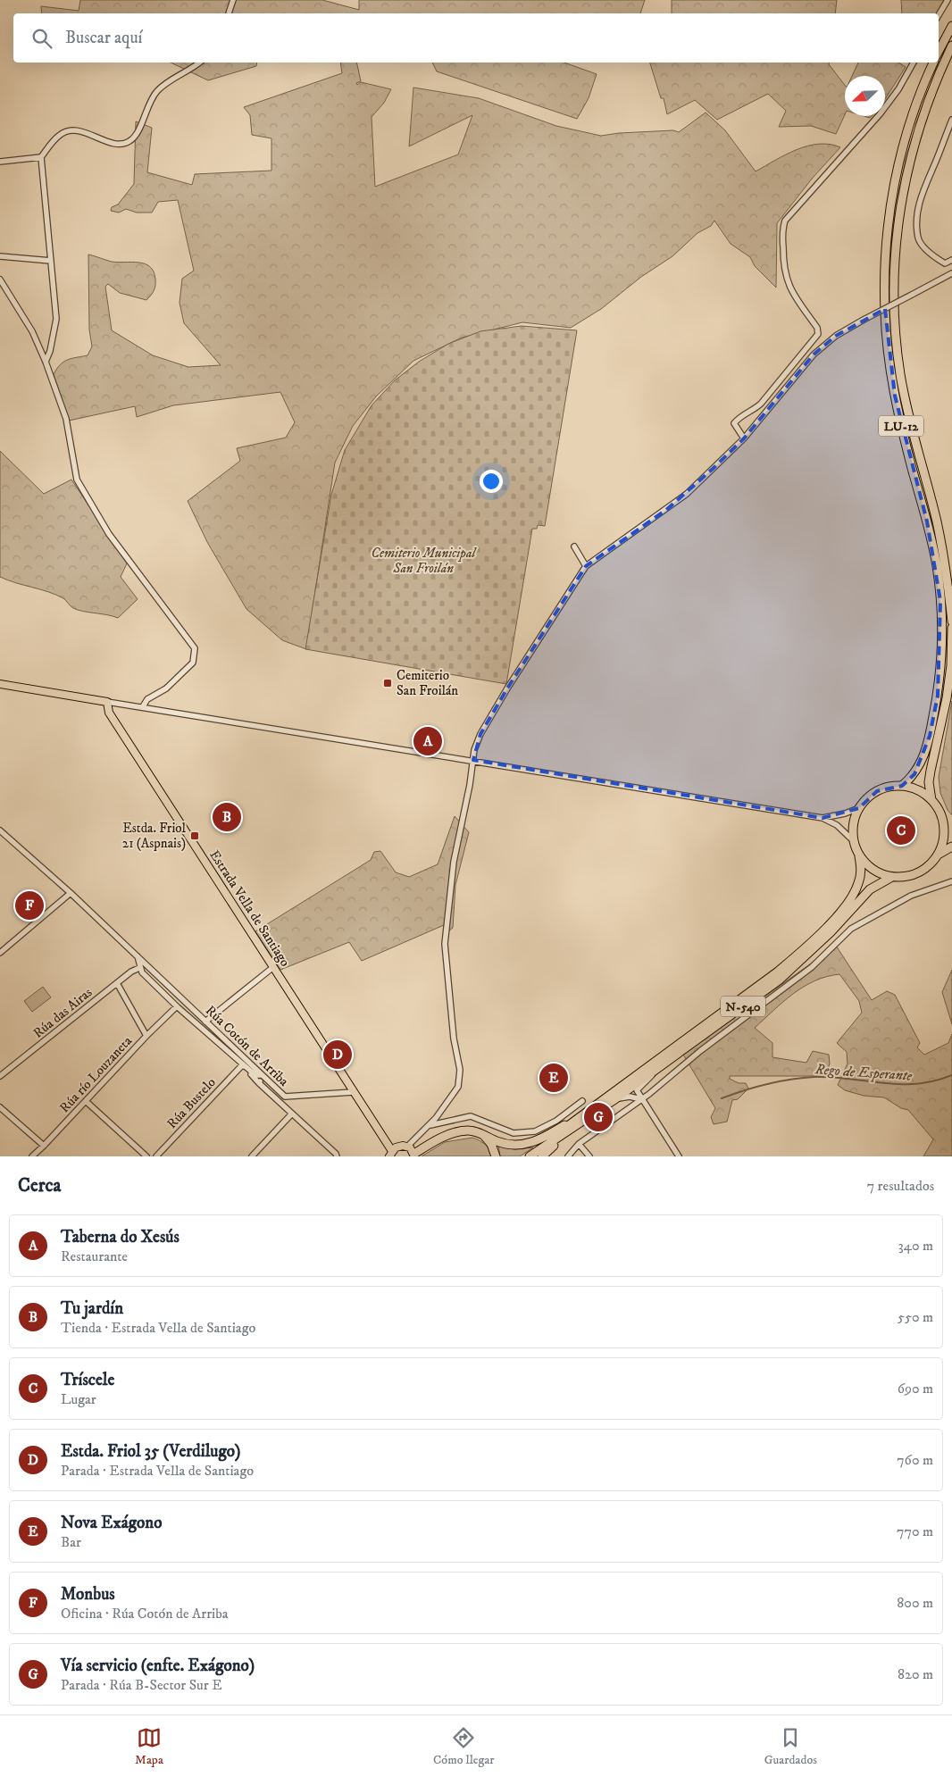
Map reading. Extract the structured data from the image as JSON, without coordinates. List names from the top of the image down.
{
  "streets": {
    "highway": ["LU-12", "N-540"],
    "main road": ["Estrada Vella de Santiago"],
    "street": [
      "Rúa das Airas",
      "Rúa Cotón de Arriba",
      "Rúa río Louzaneta",
      "Rúa Bustelo"
    ]
  },
  "crossings": [
    ["LU-12", "N-540"],
    ["Estrada Vella de Santiago", "Rúa Cotón de Arriba"]
  ],
  "water": ["Rego de Esperante"],
  "parks": ["Cemiterio Municipal San Froilán"],
  "places": {
    "transit": ["Cemiterio San Froilán", "Estda. Friol 21 (Aspnais)"]
  },
  "north": "bottom left",
  "page": {
    "search": "Buscar aquí",
    "pins": [
      "A",
      "B",
      "C",
      "F",
      "D",
      "E",
      "G"
    ],
    "heading": ["Cerca", "7 resultados"],
    "list": [
      {
        "mark": "A",
        "name": "Taberna do Xesús",
        "note": "Restaurante",
        "value": "340 m"
      },
      {
        "mark": "B",
        "name": "Tu jardín",
        "note": "Tienda · Estrada Vella de Santiago",
        "value": "550 m"
      },
      {
        "mark": "C",
        "name": "Tríscele",
        "note": "Lugar",
        "value": "690 m"
      },
      {
        "mark": "D",
        "name": "Estda. Friol 35 (Verdilugo)",
        "note": "Parada · Estrada Vella de Santiago",
        "value": "760 m"
      },
      {
        "mark": "E",
        "name": "Nova Exágono",
        "note": "Bar",
        "value": "770 m"
      },
      {
        "mark": "F",
        "name": "Monbus",
        "note": "Oficina · Rúa Cotón de Arriba",
        "value": "800 m"
      },
      {
        "mark": "G",
        "name": "Vía servicio (enfte. Exágono)",
        "note": "Parada · Rúa B-Sector Sur E",
        "value": "820 m"
      }
    ],
    "nav": ["Mapa", "Cómo llegar", "Guardados"]
  }
}
